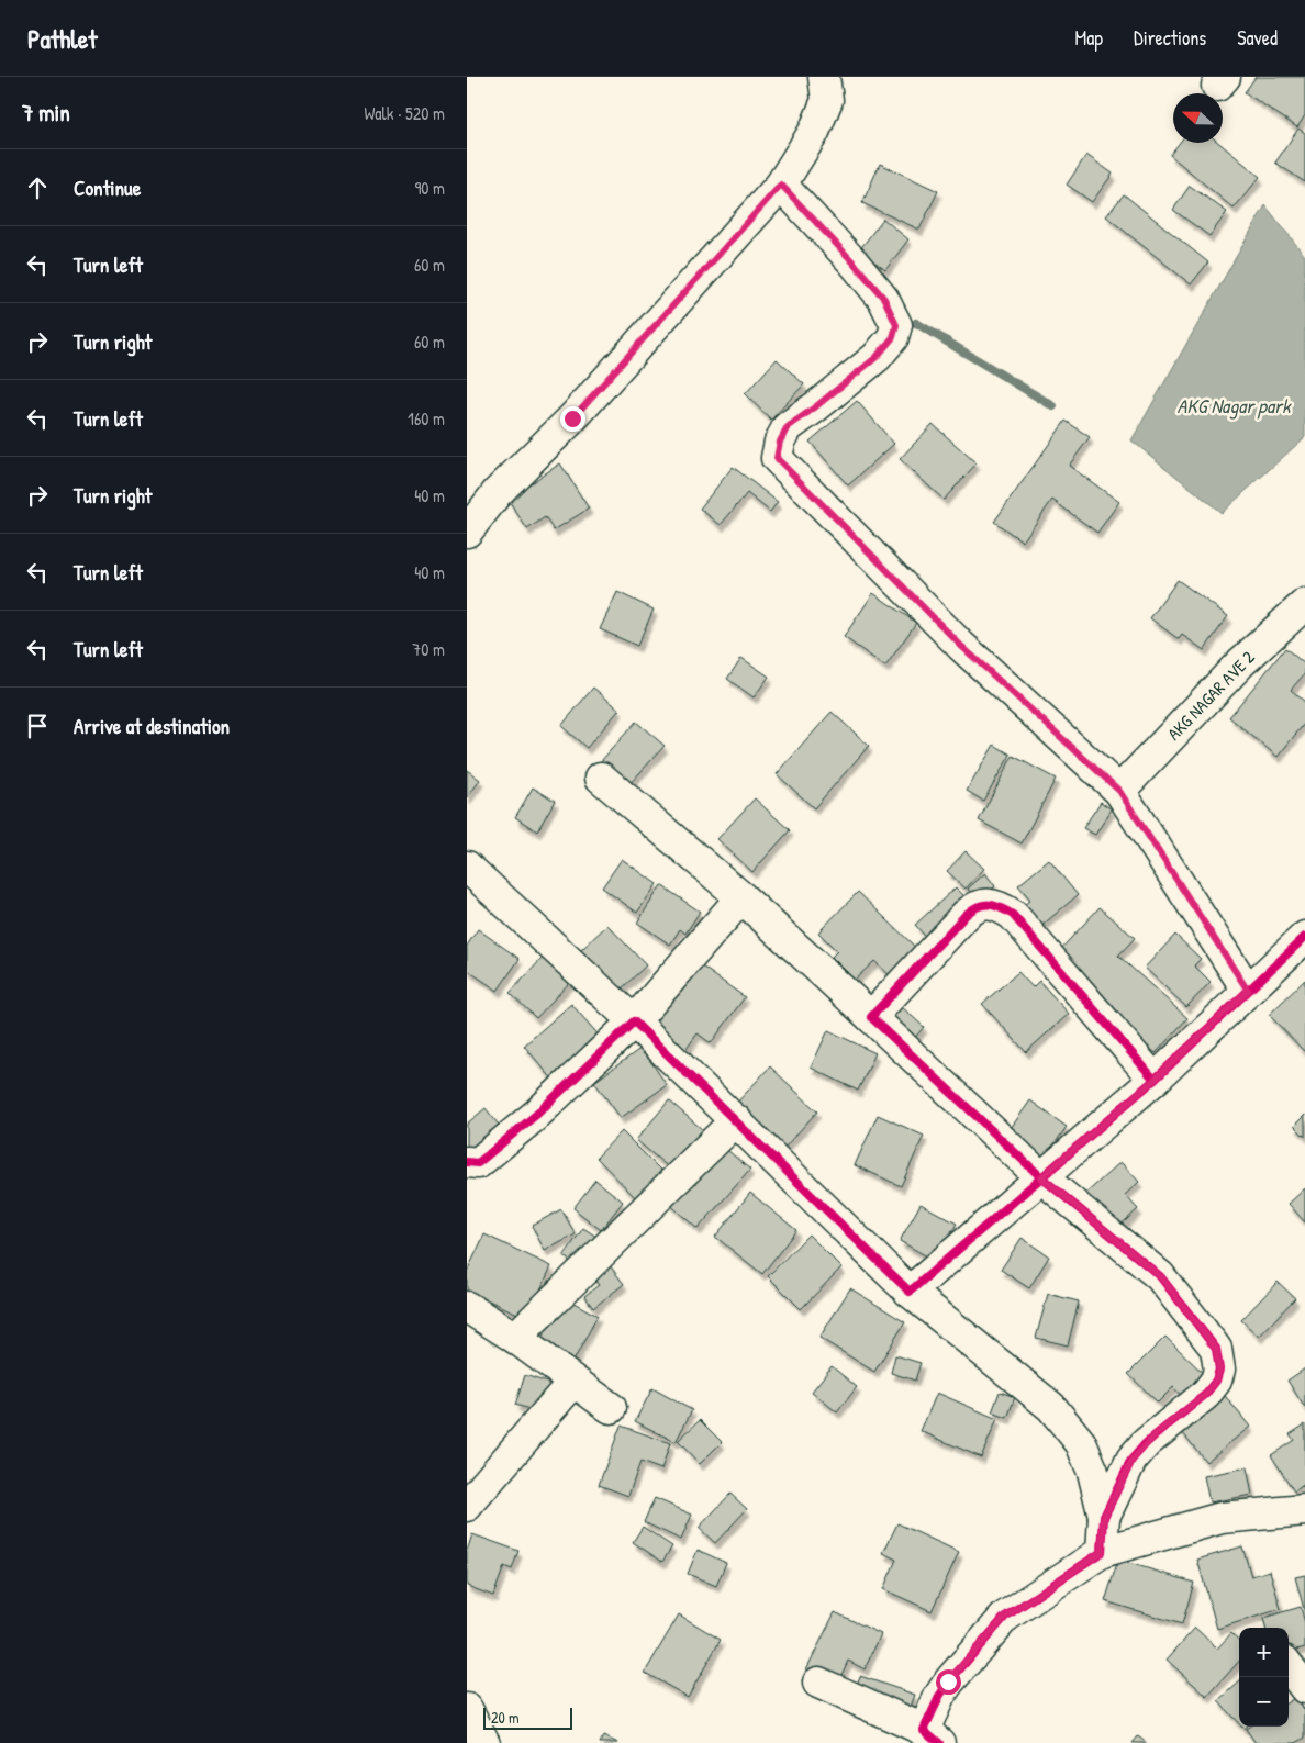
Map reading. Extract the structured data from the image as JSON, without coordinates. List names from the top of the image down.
{
  "streets": {
    "street": ["AKG NAGAR AVE 2"]
  },
  "water": ["AKG Nagar park"],
  "scale_bar": "20 m",
  "north": "left",
  "page": {
    "header": "Pathlet",
    "nav": ["Map", "Directions", "Saved"],
    "heading": ["7 min", "Walk · 520 m"],
    "list": [
      ["Continue", "90 m"],
      ["Turn left", "60 m"],
      ["Turn right", "60 m"],
      ["Turn left", "160 m"],
      ["Turn right", "40 m"],
      ["Turn left", "40 m"],
      ["Turn left", "70 m"],
      "Arrive at destination"
    ],
    "map_buttons": ["+", "−"],
    "scale": "20 m"
  }
}
